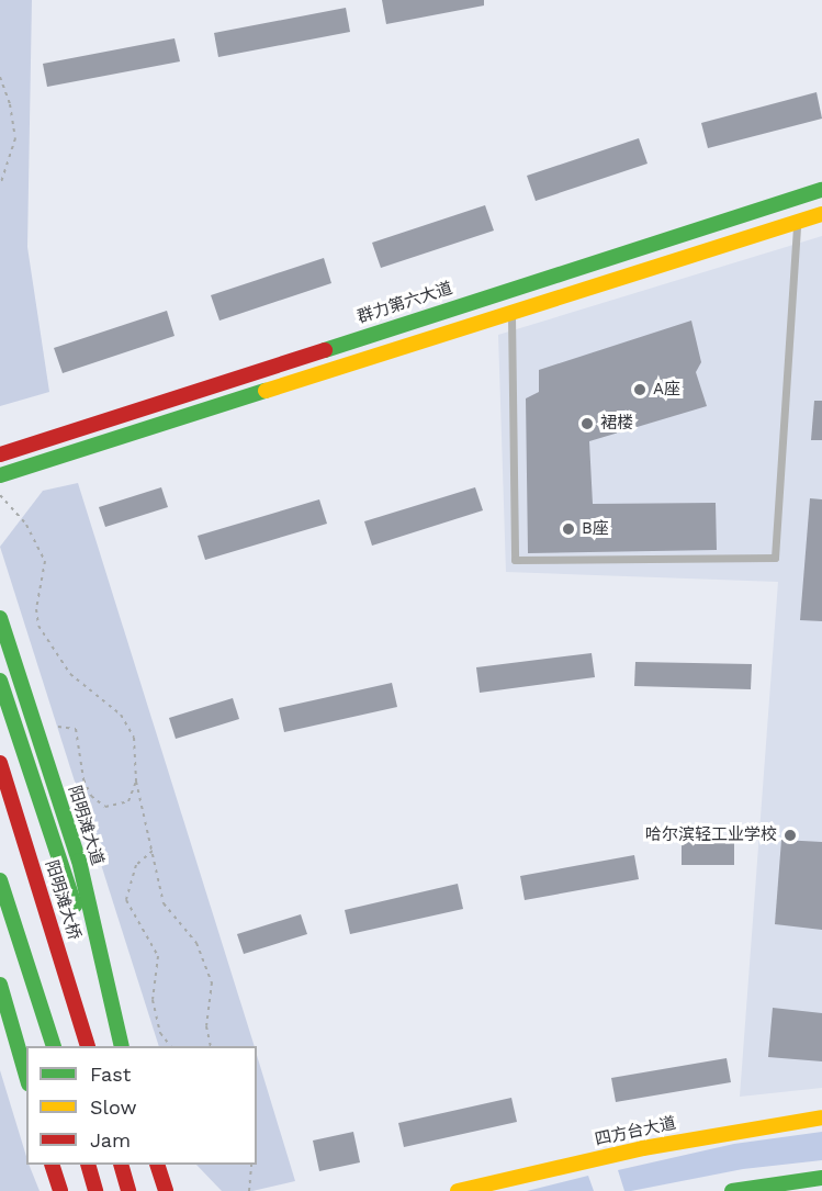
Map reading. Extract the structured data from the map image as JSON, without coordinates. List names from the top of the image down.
{
  "streets": {
    "main road": [
      "群力第六大道",
      "阳明滩大道",
      "阳明滩大桥",
      "四方台大道"
    ]
  },
  "places": [
    "A座",
    "裙楼",
    "B座",
    "哈尔滨轻工业学校"
  ],
  "legend": ["Fast", "Slow", "Jam"]
}
